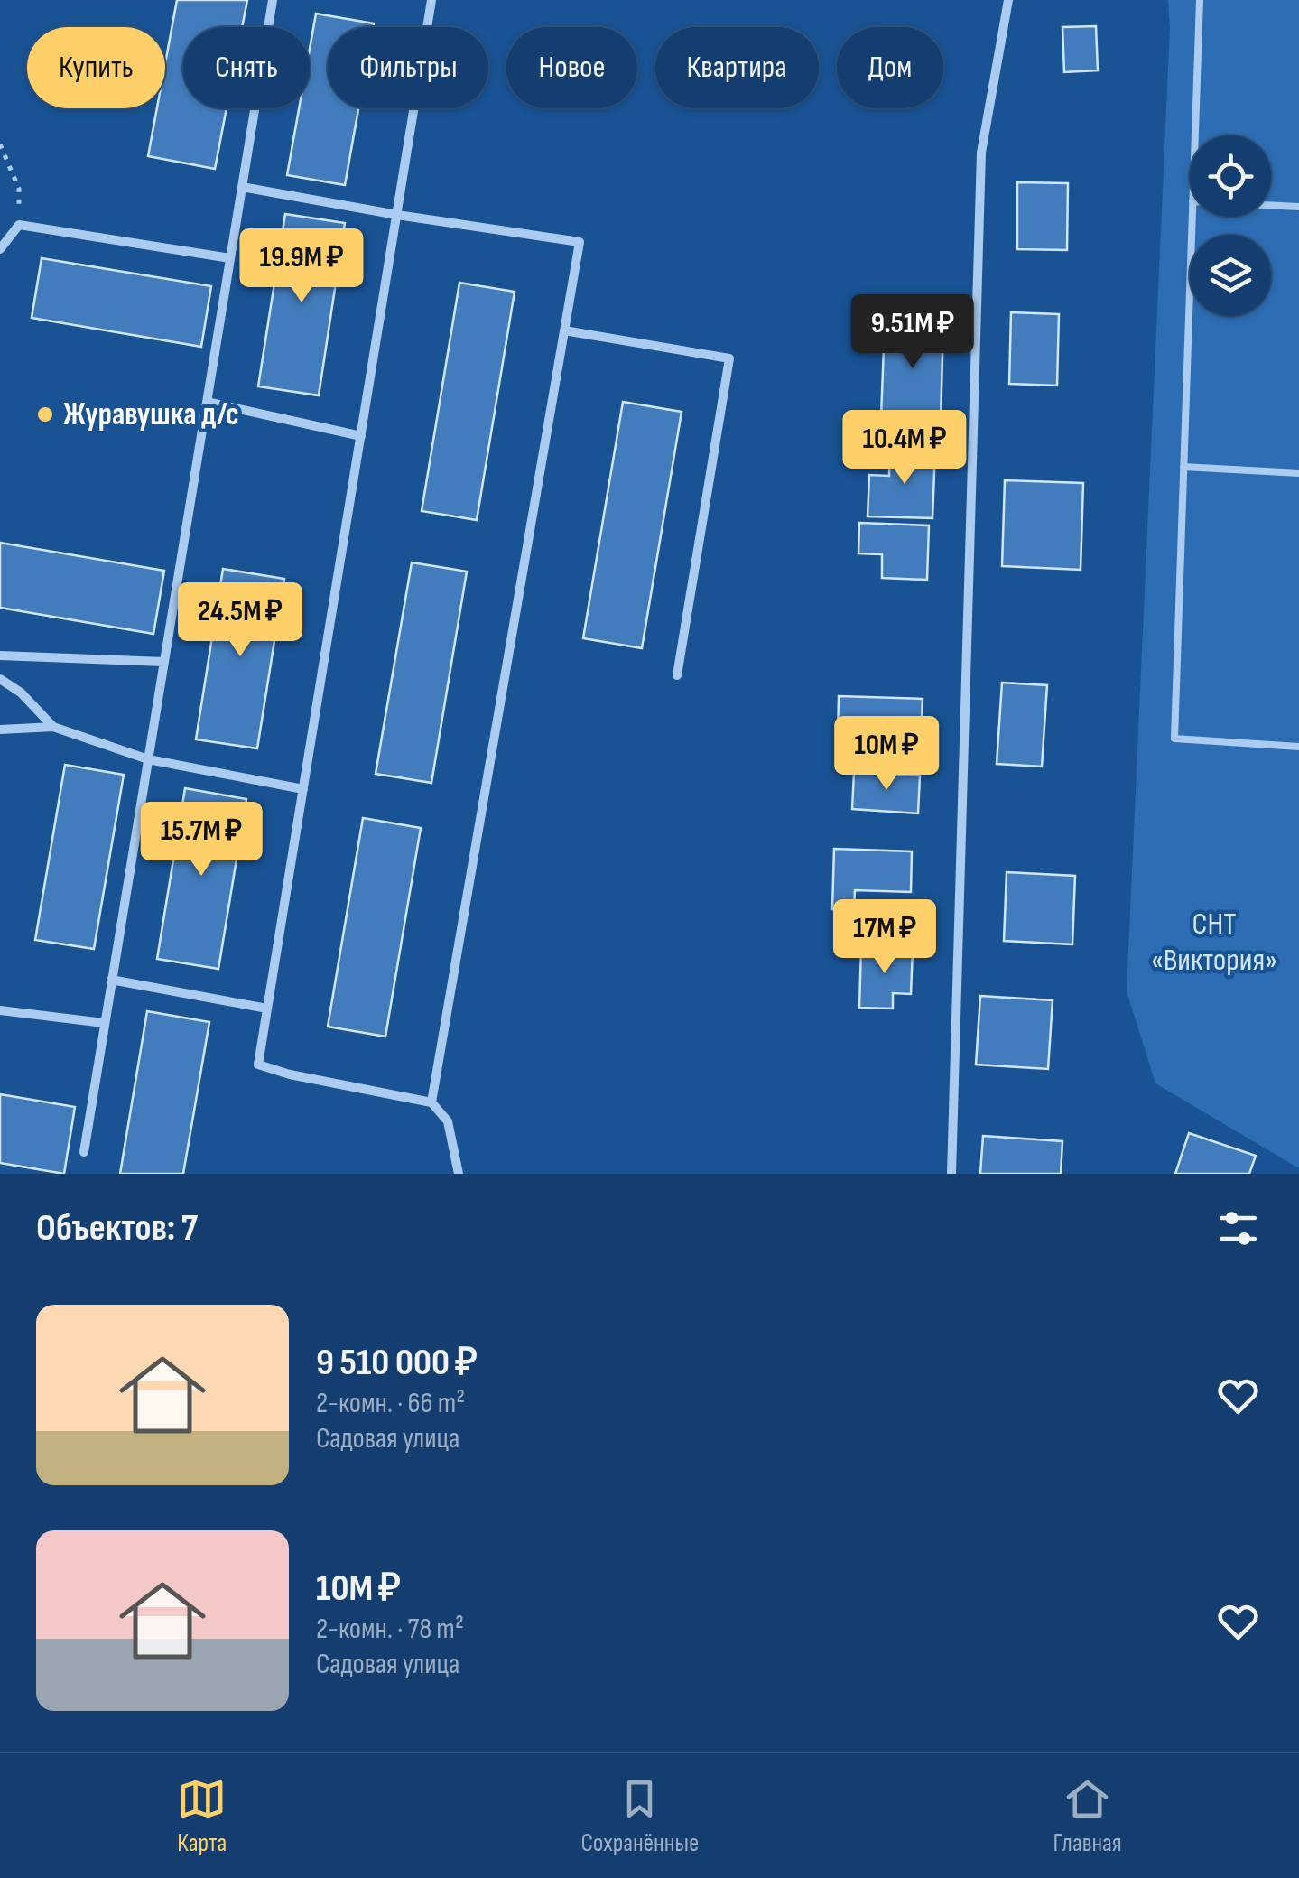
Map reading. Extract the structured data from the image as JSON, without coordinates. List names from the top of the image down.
{
  "parks": ["СНТ «Виктория»"],
  "places": ["Журавушка д/с"],
  "page": {
    "chip": [
      "Купить",
      "Снять",
      "Фильтры",
      "Новое",
      "Квартира",
      "Дом"
    ],
    "price": [
      "19.9M ₽",
      "9.51M ₽",
      "10.4M ₽",
      "24.5M ₽",
      "10M ₽",
      "15.7M ₽",
      "17M ₽"
    ],
    "heading": "Объектов: 7",
    "list": [
      {
        "name": "9 510 000 ₽",
        "note": "2-комн. · 66 m² · Садовая улица"
      },
      {
        "name": "10M ₽",
        "note": "2-комн. · 78 m² · Садовая улица"
      }
    ],
    "tabs": ["Карта", "Сохранённые", "Главная"]
  }
}
